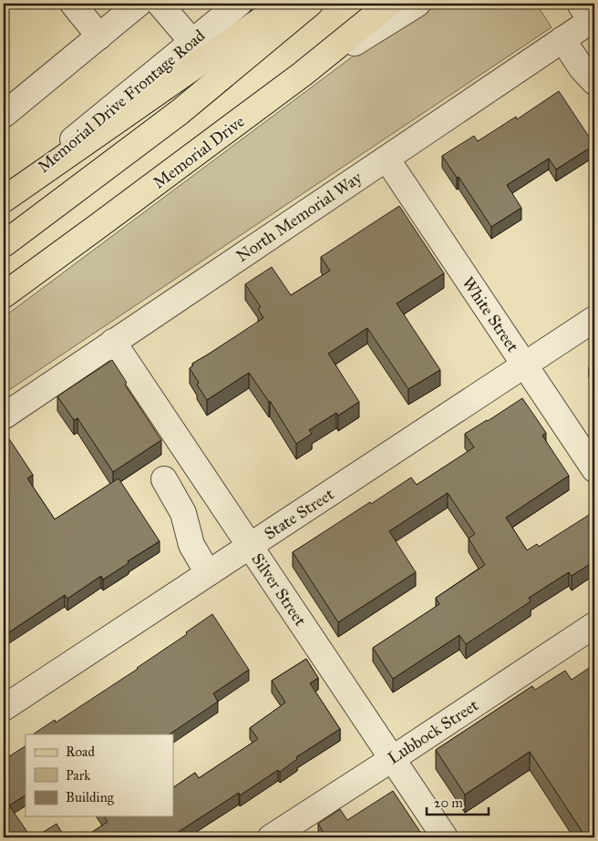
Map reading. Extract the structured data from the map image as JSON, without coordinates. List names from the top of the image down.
{
  "streets": {
    "main road": ["Memorial Drive"],
    "street": [
      "Memorial Drive Frontage Road",
      "North Memorial Way",
      "White Street",
      "State Street",
      "Silver Street",
      "Lubbock Street"
    ]
  },
  "crossings": [
    ["North Memorial Way", "White Street"],
    ["North Memorial Way", "Silver Street"],
    ["White Street", "State Street"],
    ["State Street", "Silver Street"],
    ["Silver Street", "Lubbock Street"]
  ],
  "legend": ["Road", "Park", "Building"],
  "scale_bar": "20 m"
}
